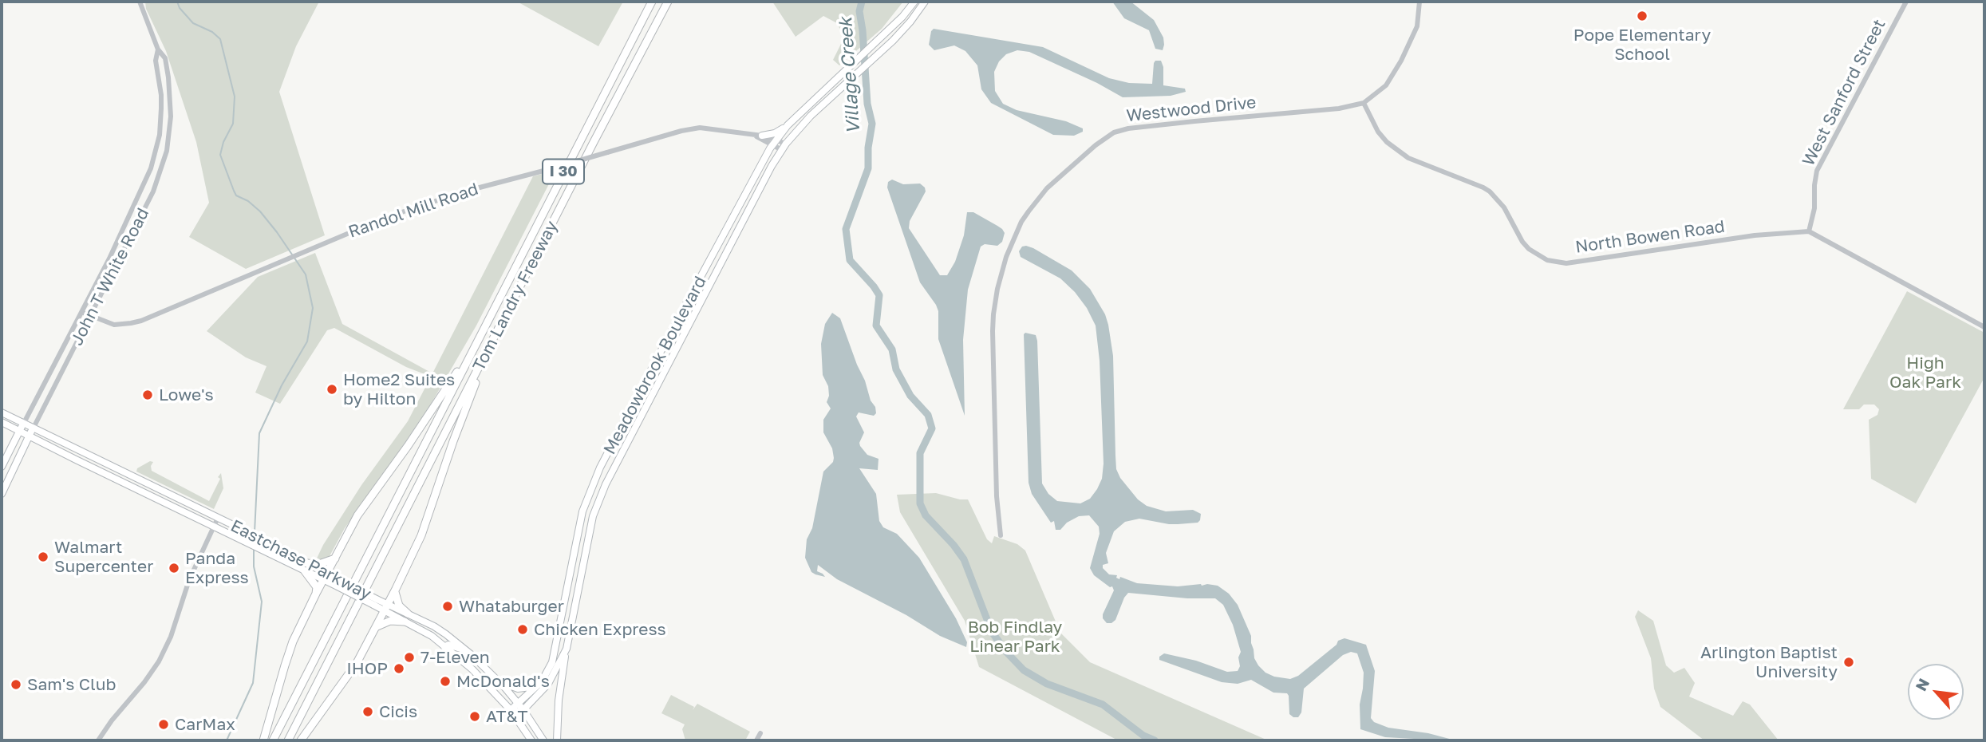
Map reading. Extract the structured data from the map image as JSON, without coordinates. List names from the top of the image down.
{
  "streets": {
    "highway": ["I 30", "Tom Landry Freeway"],
    "main road": ["John T White Road", "Meadowbrook Boulevard", "Eastchase Parkway"],
    "street": [
      "West Sanford Street",
      "Westwood Drive",
      "Randol Mill Road",
      "North Bowen Road"
    ]
  },
  "crossings": [
    ["West Sanford Street", "North Bowen Road"],
    ["Westwood Drive", "North Bowen Road"],
    ["Randol Mill Road", "John T White Road"],
    ["Randol Mill Road", "Meadowbrook Boulevard"],
    ["John T White Road", "Eastchase Parkway"],
    ["Meadowbrook Boulevard", "Eastchase Parkway"]
  ],
  "water": ["Village Creek"],
  "parks": ["High Oak Park", "Bob Findlay Linear Park"],
  "places": [
    "Pope Elementary School",
    "Home2 Suites by Hilton",
    "Lowe's",
    "Walmart Supercenter",
    "Panda Express",
    "Whataburger",
    "Chicken Express",
    "7-Eleven",
    "Arlington Baptist University",
    "IHOP",
    "McDonald's",
    "Sam's Club",
    "Cicis",
    "AT&T",
    "CarMax"
  ],
  "north": "top left"
}
